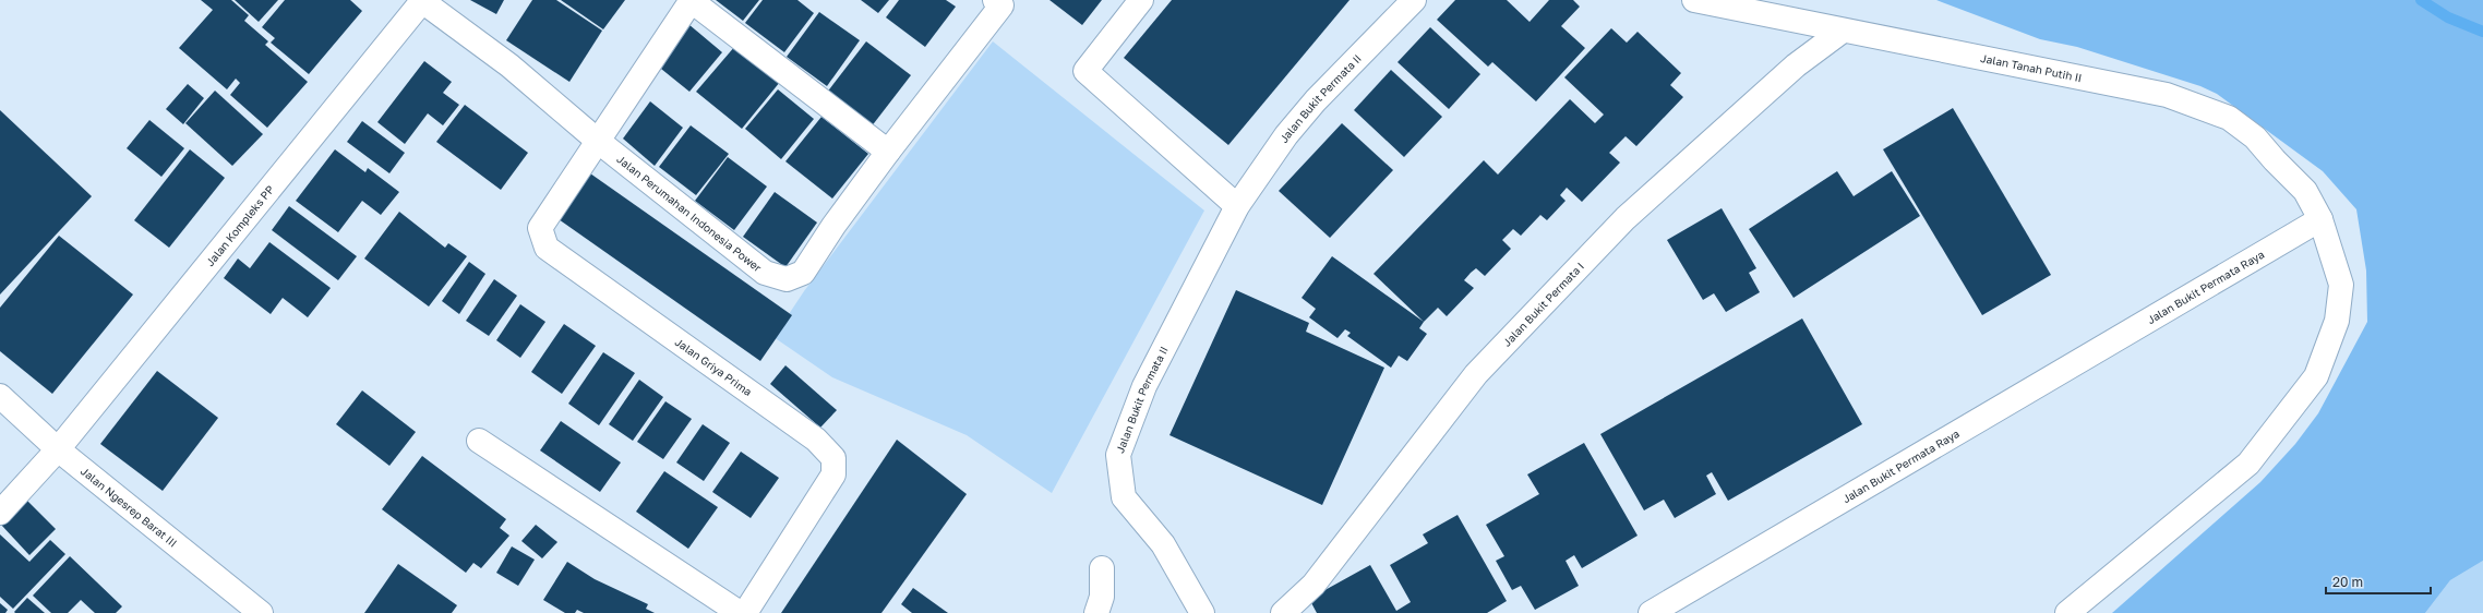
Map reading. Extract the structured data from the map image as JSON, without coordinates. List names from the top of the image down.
{
  "streets": {
    "street": [
      "Jalan Tanah Putih II",
      "Jalan Bukit Permata II",
      "Jalan Perumahan Indonesia Power",
      "Jalan Kompleks PP",
      "Jalan Bukit Permata Raya",
      "Jalan Bukit Permata I",
      "Jalan Griya Prima",
      "Jalan Ngesrep Barat III"
    ]
  },
  "crossings": [
    ["Jalan Tanah Putih II", "Jalan Bukit Permata Raya"],
    ["Jalan Tanah Putih II", "Jalan Bukit Permata I"],
    ["Jalan Perumahan Indonesia Power", "Jalan Kompleks PP"],
    ["Jalan Perumahan Indonesia Power", "Jalan Griya Prima"],
    ["Jalan Kompleks PP", "Jalan Griya Prima"],
    ["Jalan Kompleks PP", "Jalan Ngesrep Barat III"]
  ],
  "scale_bar": "20 m"
}
